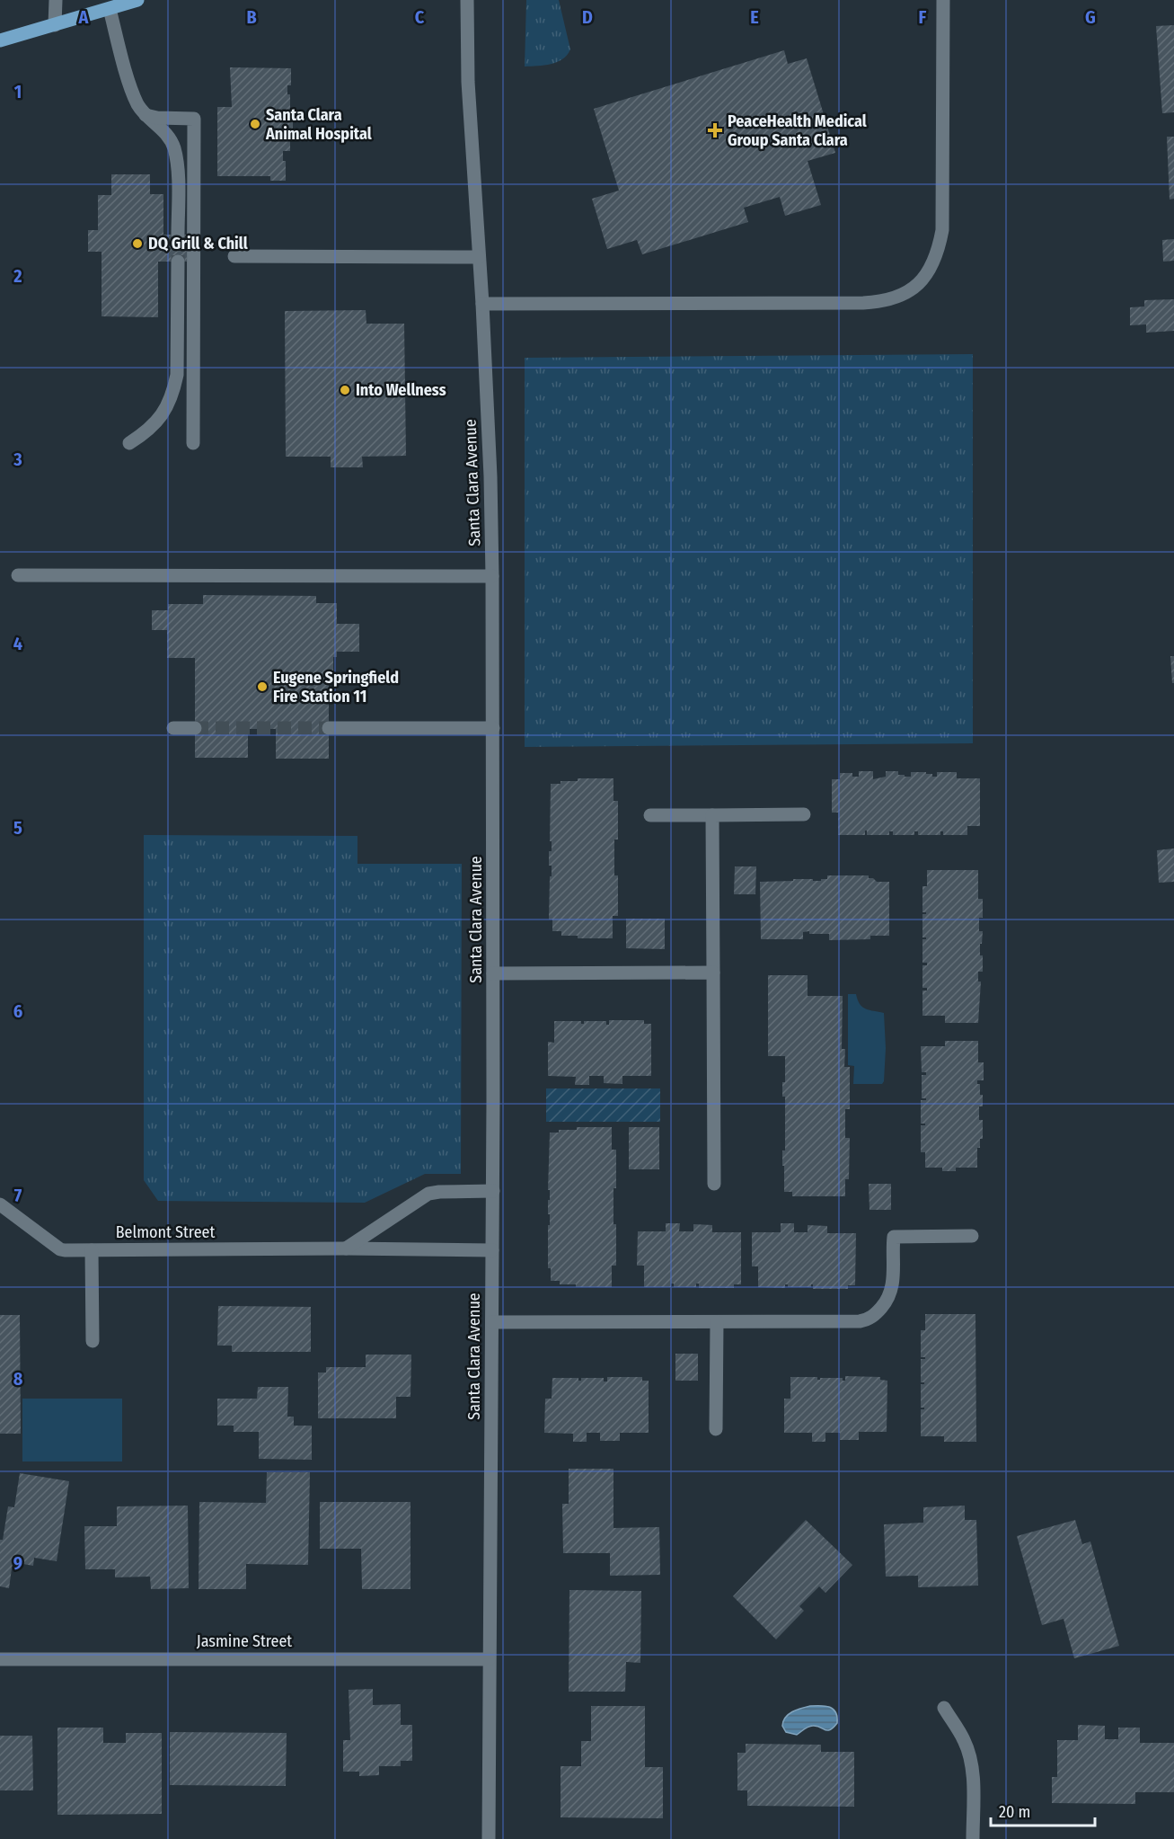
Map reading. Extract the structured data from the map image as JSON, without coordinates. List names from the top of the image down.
{
  "streets": {
    "street": ["Santa Clara Avenue", "Belmont Street", "Jasmine Street"]
  },
  "crossings": [
    ["Santa Clara Avenue", "Belmont Street"],
    ["Santa Clara Avenue", "Jasmine Street"]
  ],
  "places": {
    "other": [
      "Santa Clara Animal Hospital",
      "DQ Grill & Chill",
      "Into Wellness",
      "Eugene Springfield Fire Station 11"
    ],
    "health": ["PeaceHealth Medical Group Santa Clara"]
  },
  "scale_bar": "20 m",
  "grid": {
    "columns": [
      "A",
      "B",
      "C",
      "D",
      "E",
      "F",
      "G"
    ],
    "rows": [
      "1",
      "2",
      "3",
      "4",
      "5",
      "6",
      "7",
      "8",
      "9"
    ]
  }
}
